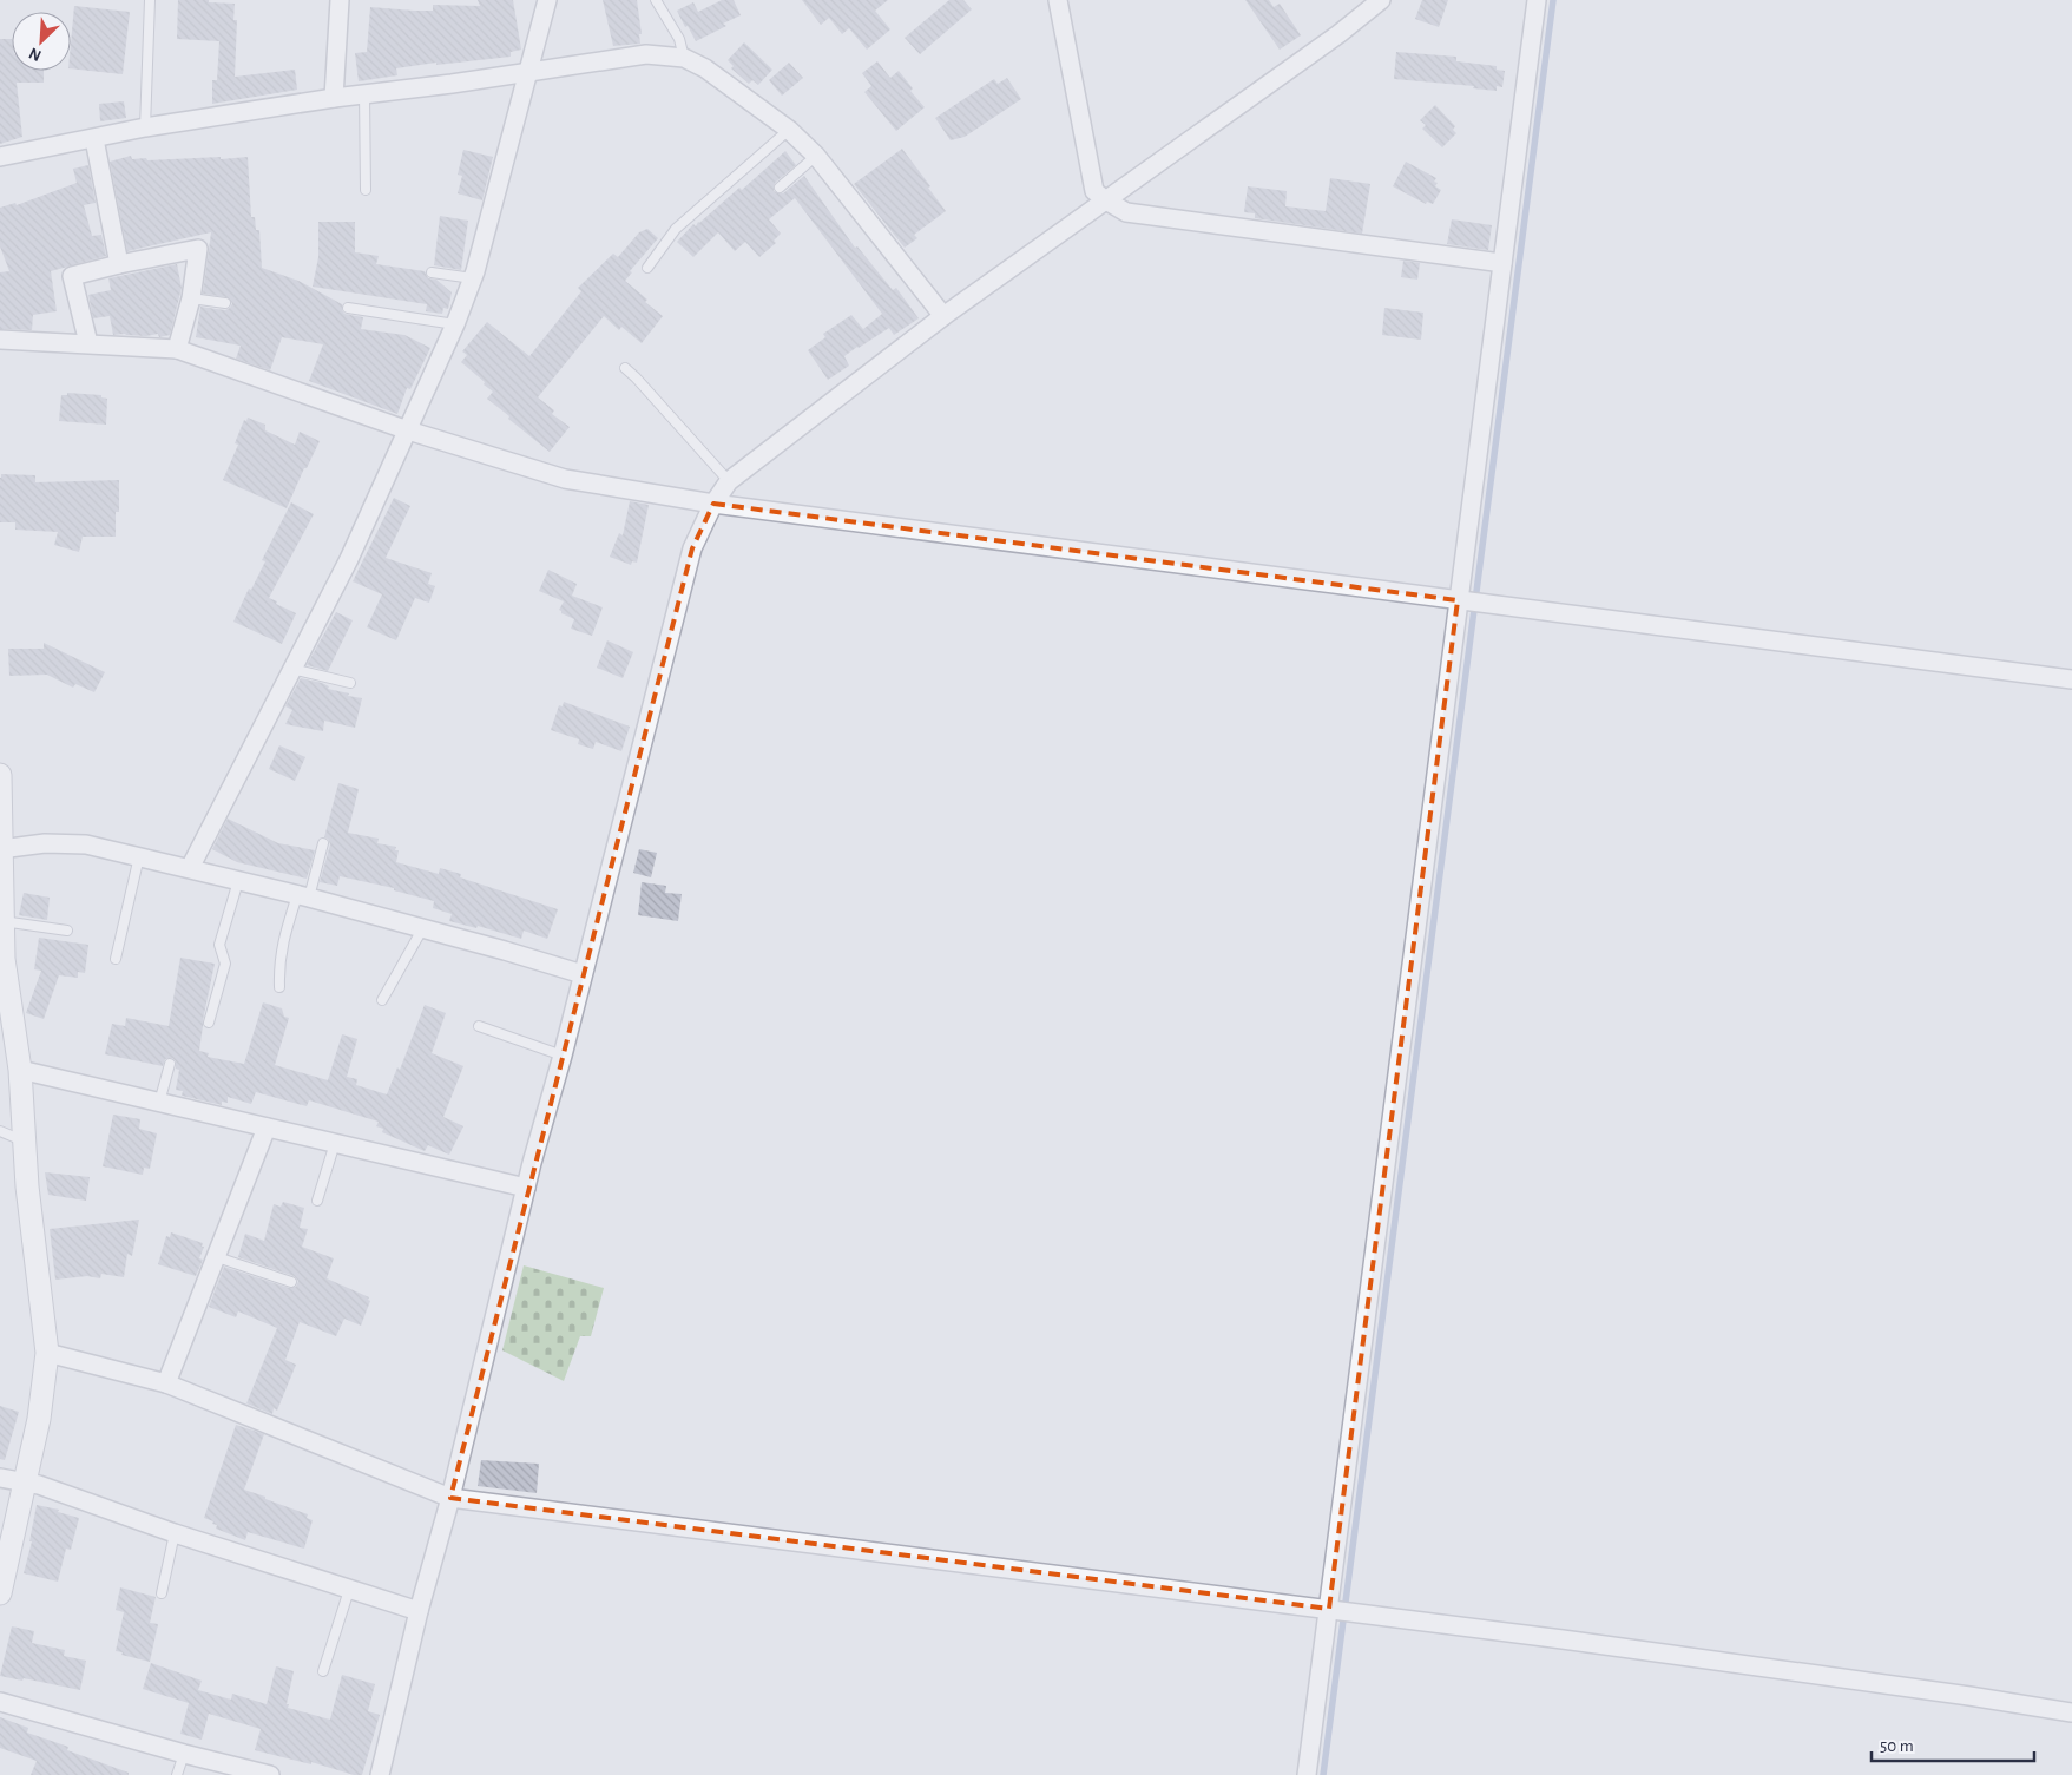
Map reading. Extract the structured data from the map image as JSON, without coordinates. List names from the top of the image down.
{
  "scale_bar": "50 m",
  "north": "bottom left"
}
